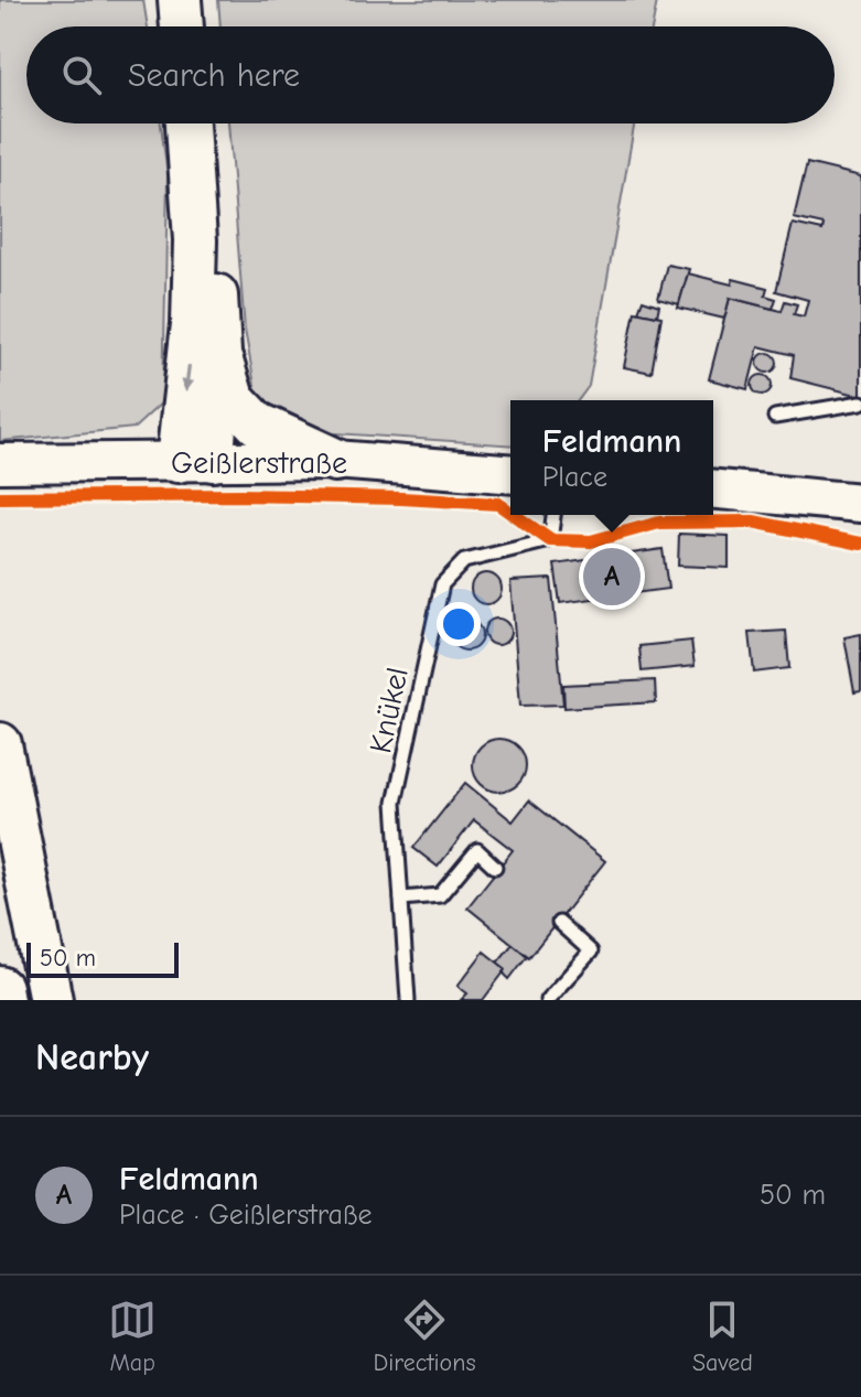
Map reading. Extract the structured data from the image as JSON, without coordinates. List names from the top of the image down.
{
  "streets": {
    "main road": ["Geißlerstraße"],
    "lane": ["Knükel"]
  },
  "scale_bar": "50 m",
  "page": {
    "search": "Search here",
    "popup": ["Feldmann", "Place"],
    "pins": "A",
    "scale": "50 m",
    "heading": "Nearby",
    "list": [
      {
        "mark": "A",
        "name": "Feldmann",
        "note": "Place · Geißlerstraße",
        "value": "50 m"
      }
    ],
    "nav": ["Map", "Directions", "Saved"]
  }
}
